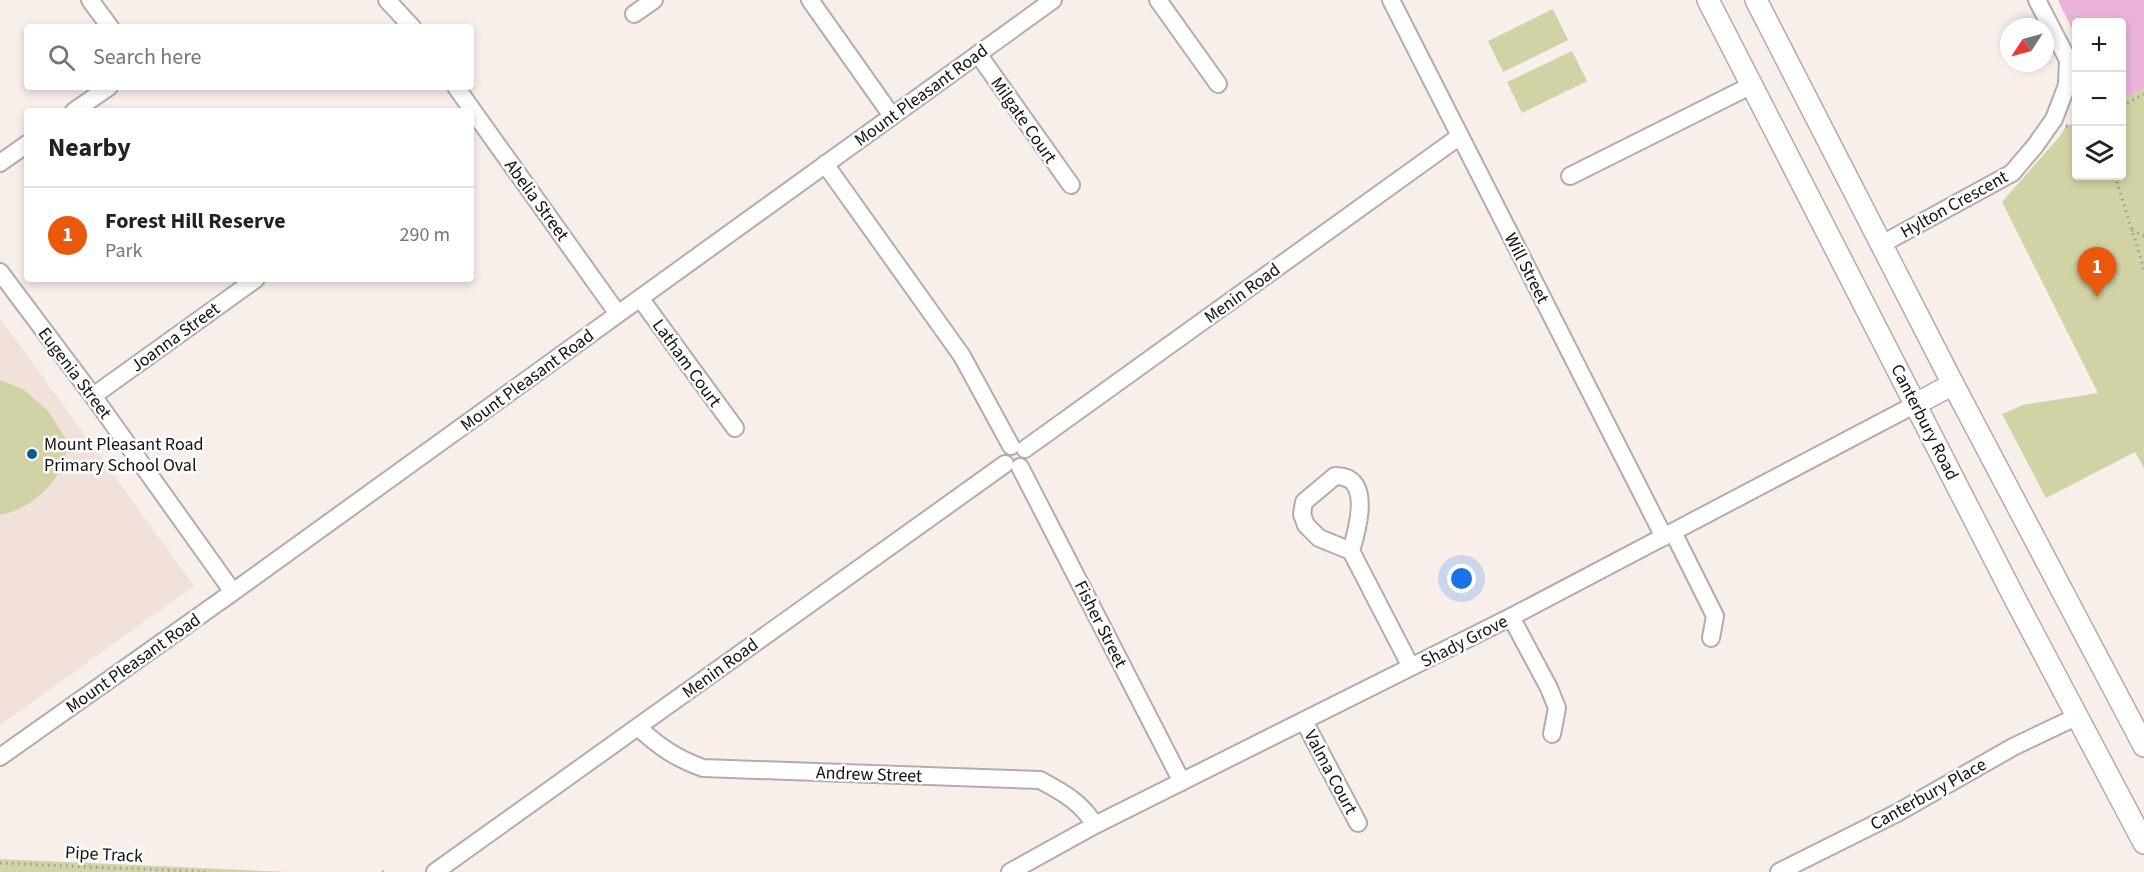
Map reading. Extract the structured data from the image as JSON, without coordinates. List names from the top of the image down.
{
  "streets": {
    "main road": ["Canterbury Road"],
    "street": [
      "Mount Pleasant Road",
      "Milgate Court",
      "Abelia Street",
      "Hylton Crescent",
      "Will Street",
      "Menin Road",
      "Joanna Street",
      "Latham Court",
      "Eugenia Street",
      "Fisher Street",
      "Shady Grove",
      "Valma Court",
      "Andrew Street",
      "Canterbury Place"
    ],
    "path": ["Pipe Track"]
  },
  "crossings": [
    ["Mount Pleasant Road", "Milgate Court"],
    ["Mount Pleasant Road", "Abelia Street"],
    ["Mount Pleasant Road", "Latham Court"],
    ["Mount Pleasant Road", "Eugenia Street"],
    ["Will Street", "Menin Road"],
    ["Will Street", "Shady Grove"],
    ["Menin Road", "Fisher Street"],
    ["Menin Road", "Andrew Street"],
    ["Joanna Street", "Eugenia Street"],
    ["Canterbury Road", "Shady Grove"],
    ["Canterbury Road", "Canterbury Place"],
    ["Fisher Street", "Shady Grove"],
    ["Shady Grove", "Valma Court"],
    ["Shady Grove", "Andrew Street"]
  ],
  "places": ["Mount Pleasant Road Primary School Oval"],
  "north": "bottom left",
  "page": {
    "map_buttons": ["+", "−"],
    "search": "Search here",
    "heading": "Nearby",
    "list": [
      {
        "mark": "1",
        "name": "Forest Hill Reserve",
        "note": "Park",
        "value": "290 m"
      }
    ],
    "pins": "1"
  }
}
